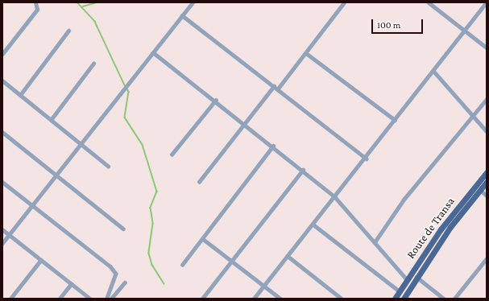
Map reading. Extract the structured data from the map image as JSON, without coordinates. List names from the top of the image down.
{
  "streets": {
    "main road": ["Route de Transa"]
  },
  "scale_bar": "100 m"
}
